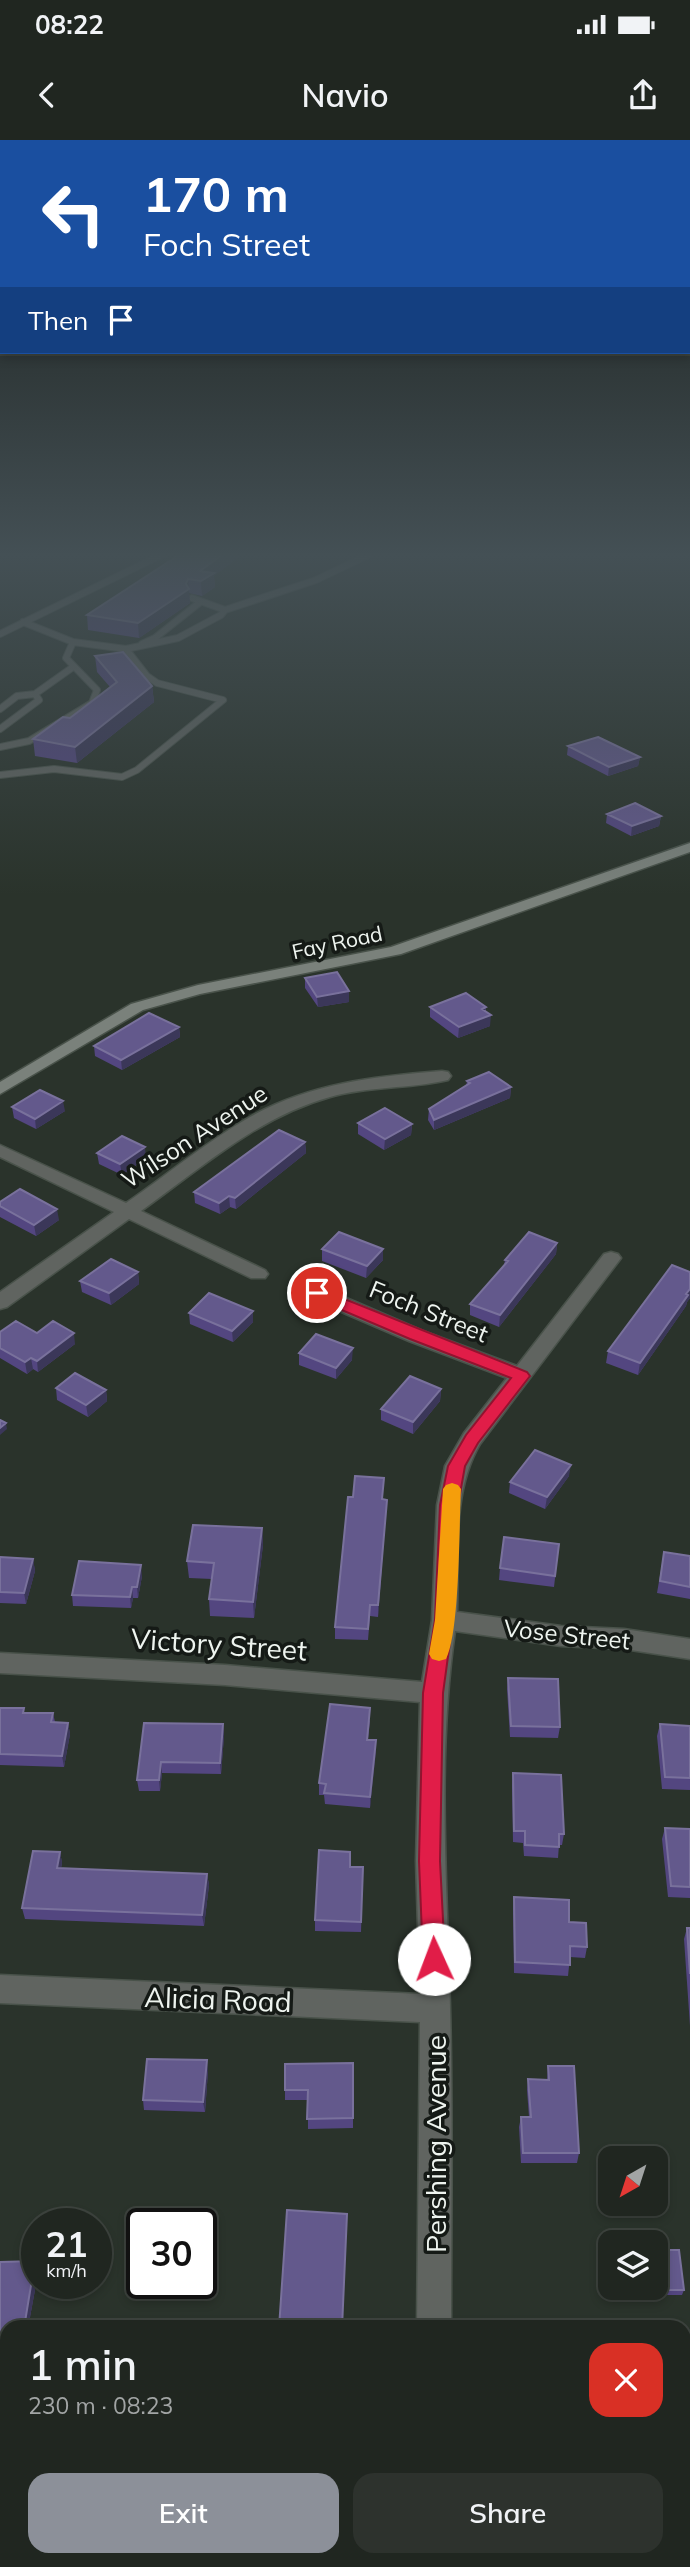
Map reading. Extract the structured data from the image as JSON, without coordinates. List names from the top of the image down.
{
  "streets": {
    "street": [
      "Fay Road",
      "Wilson Avenue",
      "Foch Street",
      "Vose Street",
      "Victory Street",
      "Alicia Road",
      "Pershing Avenue"
    ]
  },
  "crossings": [
    ["Foch Street", "Pershing Avenue"],
    ["Vose Street", "Pershing Avenue"],
    ["Victory Street", "Pershing Avenue"],
    ["Alicia Road", "Pershing Avenue"]
  ],
  "north": "bottom left",
  "page": {
    "status": "08:22",
    "header": "Navio",
    "turn": ["170 m", "Foch Street"],
    "then": "Then",
    "speed": "21 km/h",
    "limit": "30",
    "heading": ["1 min", "230 m · 08:23"],
    "buttons": ["Exit", "Share"]
  }
}
